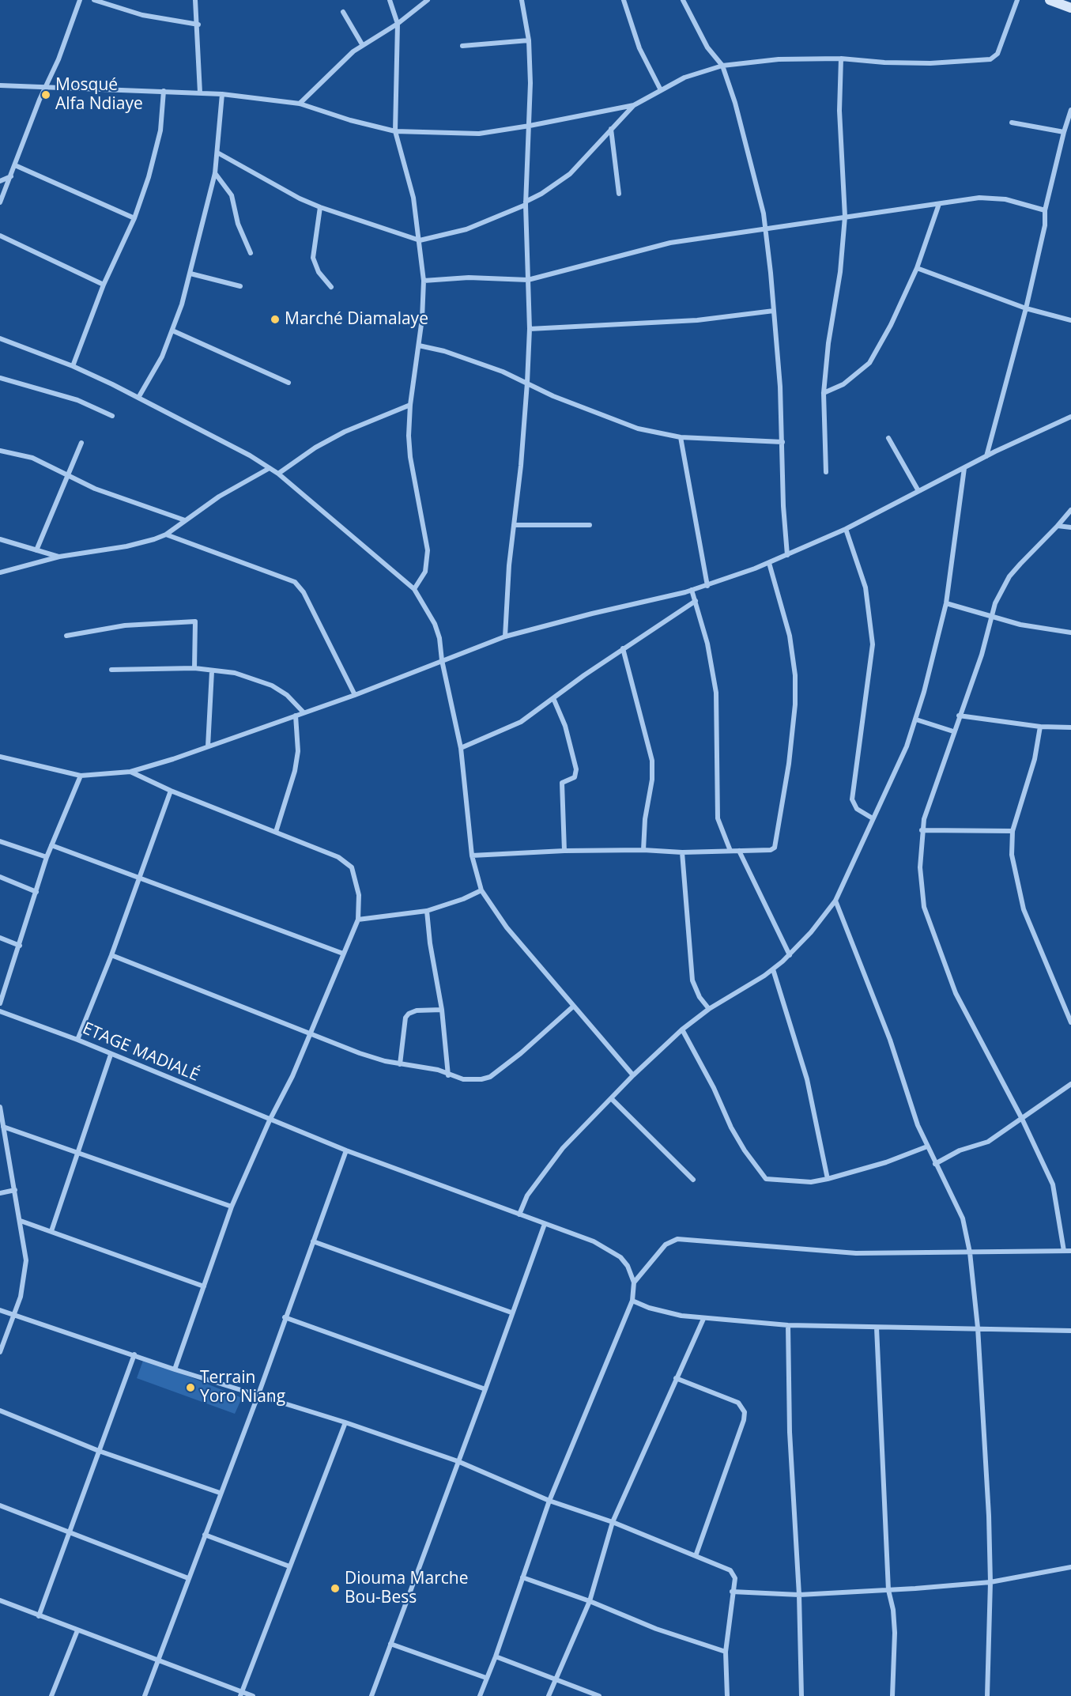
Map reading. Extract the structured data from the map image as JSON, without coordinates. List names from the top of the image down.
{
  "streets": {
    "street": ["ETAGE MADIALÉ"]
  },
  "places": [
    "Mosqué Alfa Ndiaye",
    "Marché Diamalaye",
    "Terrain Yoro Niang",
    "Diouma Marche Bou-Bess"
  ]
}
